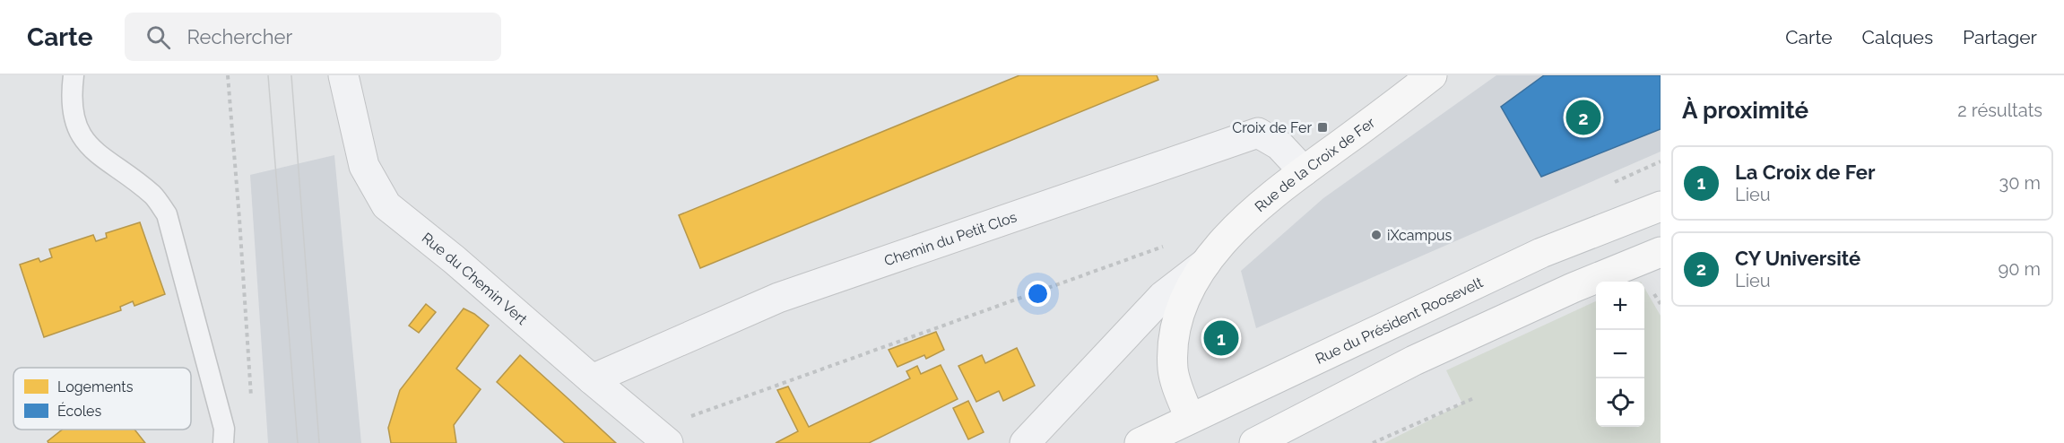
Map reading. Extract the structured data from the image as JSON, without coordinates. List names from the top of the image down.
{
  "streets": {
    "main road": ["Rue de la Croix de Fer", "Rue du Président Roosevelt"],
    "street": ["Chemin du Petit Clos", "Rue du Chemin Vert"]
  },
  "crossings": [
    ["Rue de la Croix de Fer", "Chemin du Petit Clos"],
    ["Rue de la Croix de Fer", "Rue du Président Roosevelt"],
    ["Chemin du Petit Clos", "Rue du Chemin Vert"]
  ],
  "places": {
    "transit": ["Croix de Fer"],
    "other": ["iXcampus"]
  },
  "legend": ["Logements", "Écoles"],
  "page": {
    "header": "Carte",
    "search": "Rechercher",
    "nav": ["Carte", "Calques", "Partager"],
    "heading": ["À proximité", "2 résultats"],
    "pins": ["2", "1"],
    "list": [
      {
        "mark": "1",
        "name": "La Croix de Fer",
        "note": "Lieu",
        "value": "30 m"
      },
      {
        "mark": "2",
        "name": "CY Université",
        "note": "Lieu",
        "value": "90 m"
      }
    ],
    "map_buttons": ["+", "−"]
  }
}
